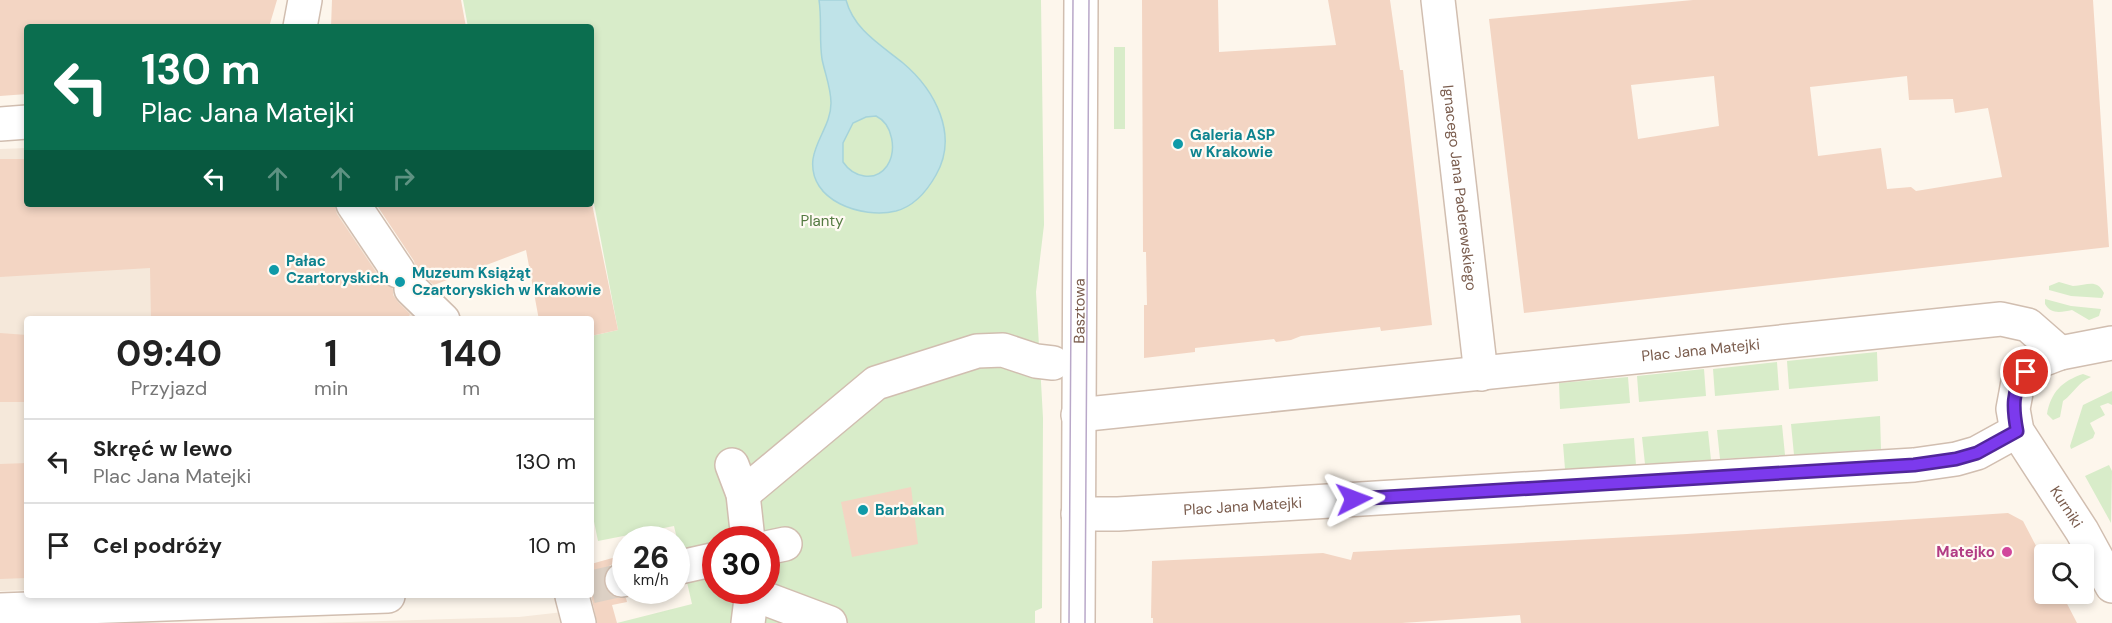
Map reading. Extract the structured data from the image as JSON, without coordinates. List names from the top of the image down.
{
  "streets": {
    "street": [
      "Ignacego Jana Paderewskiego",
      "Basztowa",
      "Plac Jana Matejki",
      "Kurniki"
    ]
  },
  "crossings": [
    ["Ignacego Jana Paderewskiego", "Plac Jana Matejki"],
    ["Basztowa", "Plac Jana Matejki"],
    ["Plac Jana Matejki", "Kurniki"]
  ],
  "parks": ["Planty"],
  "places": [
    "Galeria ASP w Krakowie",
    "Pałac Czartoryskich",
    "Muzeum Książąt Czartoryskich w Krakowie",
    "Barbakan",
    "Matejko"
  ],
  "page": {
    "turn": ["130 m", "Plac Jana Matejki"],
    "eta": [
      "09:40",
      "Przyjazd",
      "1",
      "min",
      "140",
      "m"
    ],
    "list": [
      {
        "name": "Skręć w lewo",
        "note": "Plac Jana Matejki",
        "value": "130 m"
      },
      {
        "name": "Cel podróży",
        "value": "10 m"
      }
    ],
    "speed": "26 km/h",
    "limit": "30"
  }
}
